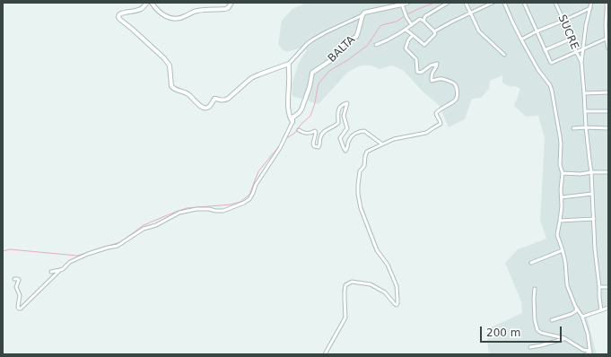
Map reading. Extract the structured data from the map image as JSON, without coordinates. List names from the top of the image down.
{
  "streets": {
    "street": ["SUCRE", "BALTA"]
  },
  "scale_bar": "200 m"
}
